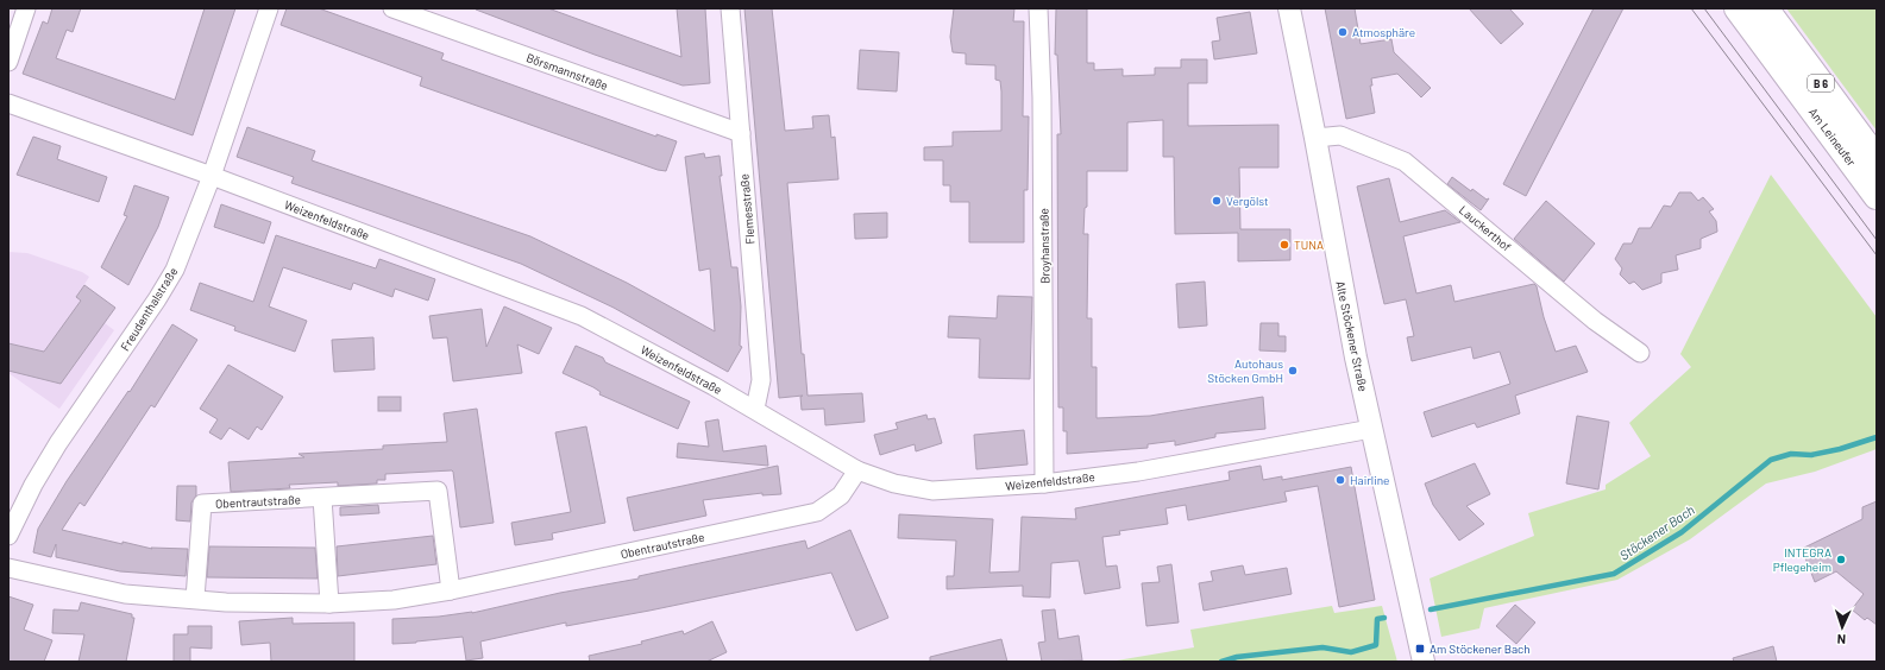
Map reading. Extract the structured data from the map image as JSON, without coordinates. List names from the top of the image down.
{
  "streets": {
    "main road": ["B 6", "Am Leineufer"],
    "street": [
      "Börsmannstraße",
      "Flemesstraße",
      "Weizenfeldstraße",
      "Lauckerthof",
      "Broyhanstraße",
      "Freudenthalstraße",
      "Alte Stöckener Straße",
      "Obentrautstraße"
    ]
  },
  "crossings": [
    ["Börsmannstraße", "Flemesstraße"],
    ["Flemesstraße", "Weizenfeldstraße"],
    ["Weizenfeldstraße", "Broyhanstraße"],
    ["Weizenfeldstraße", "Freudenthalstraße"],
    ["Weizenfeldstraße", "Alte Stöckener Straße"],
    ["Weizenfeldstraße", "Obentrautstraße"],
    ["Lauckerthof", "Alte Stöckener Straße"]
  ],
  "water": ["Stöckener Bach"],
  "places": {
    "other": [
      "Atmosphäre",
      "Vergölst",
      "TUNA",
      "Autohaus Stöcken GmbH",
      "Hairline",
      "INTEGRA Pflegeheim"
    ],
    "transit": ["Am Stöckener Bach"]
  },
  "north": "bottom"
}
